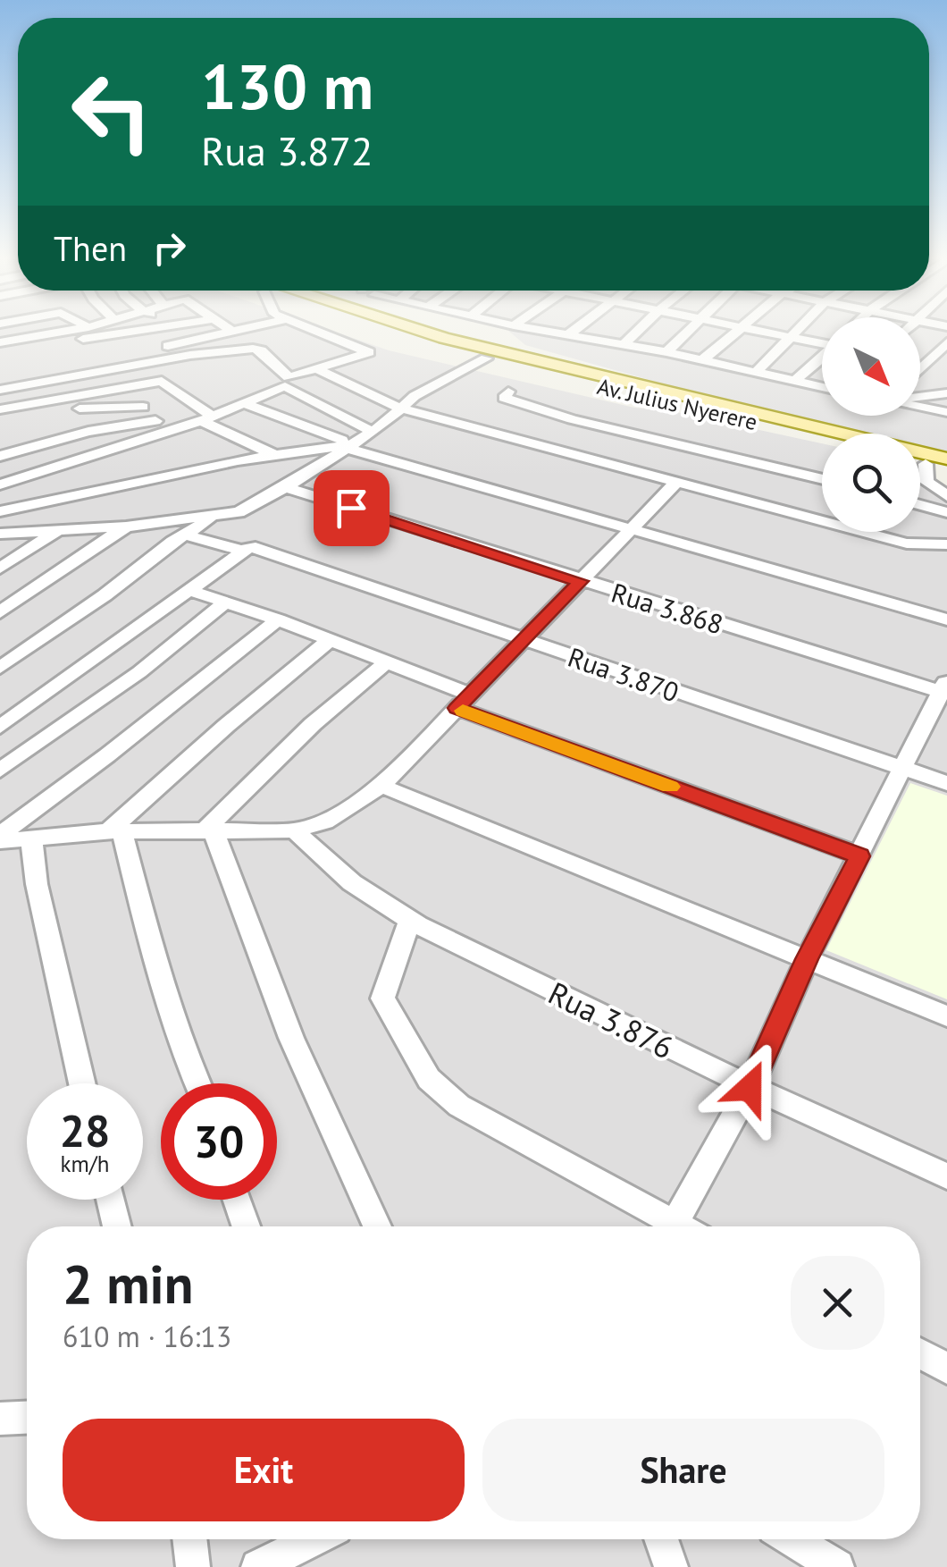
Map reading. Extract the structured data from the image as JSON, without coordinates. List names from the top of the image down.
{
  "streets": {
    "main road": ["Av. Julius Nyerere"],
    "street": ["Rua 3.868", "Rua 3.870", "Rua 3.876"]
  },
  "north": "bottom right",
  "page": {
    "turn": ["130 m", "Rua 3.872"],
    "then": "Then",
    "speed": "28 km/h",
    "limit": "30",
    "heading": ["2 min", "610 m · 16:13"],
    "buttons": ["Exit", "Share"]
  }
}
